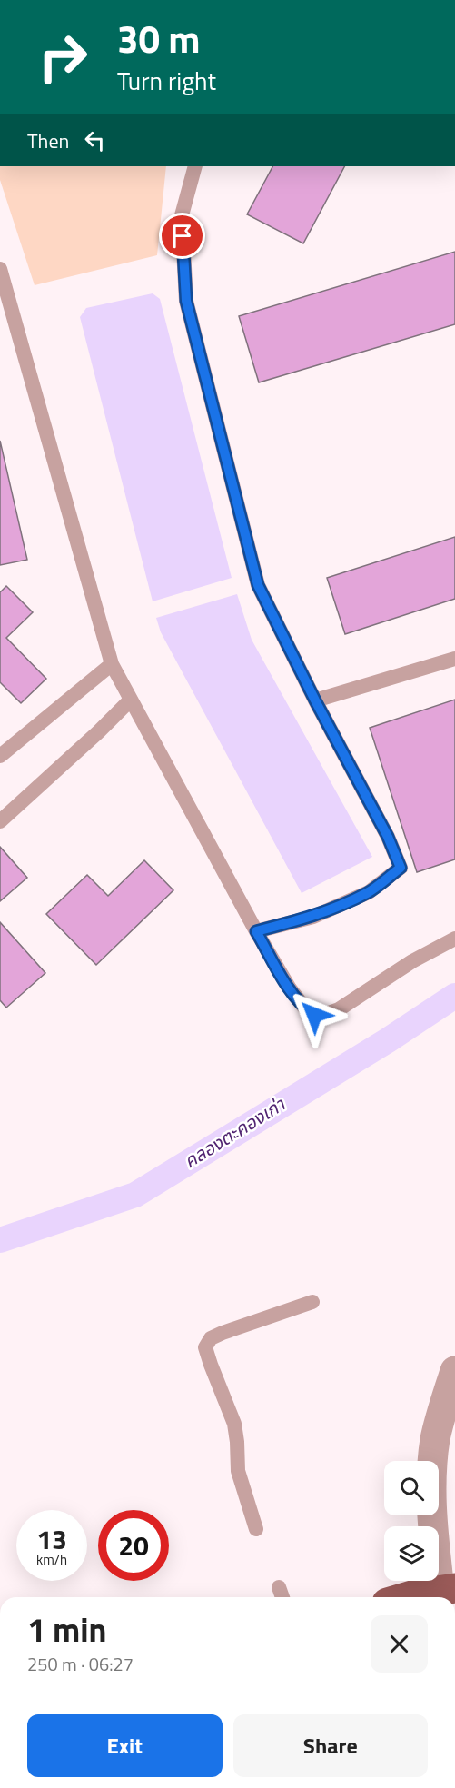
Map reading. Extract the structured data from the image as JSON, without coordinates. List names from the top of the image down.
{
  "water": ["คลองตะคองเก่า"],
  "page": {
    "turn": ["30 m", "Turn right"],
    "then": "Then",
    "speed": "13 km/h",
    "limit": "20",
    "heading": ["1 min", "250 m · 06:27"],
    "buttons": ["Exit", "Share"]
  }
}
